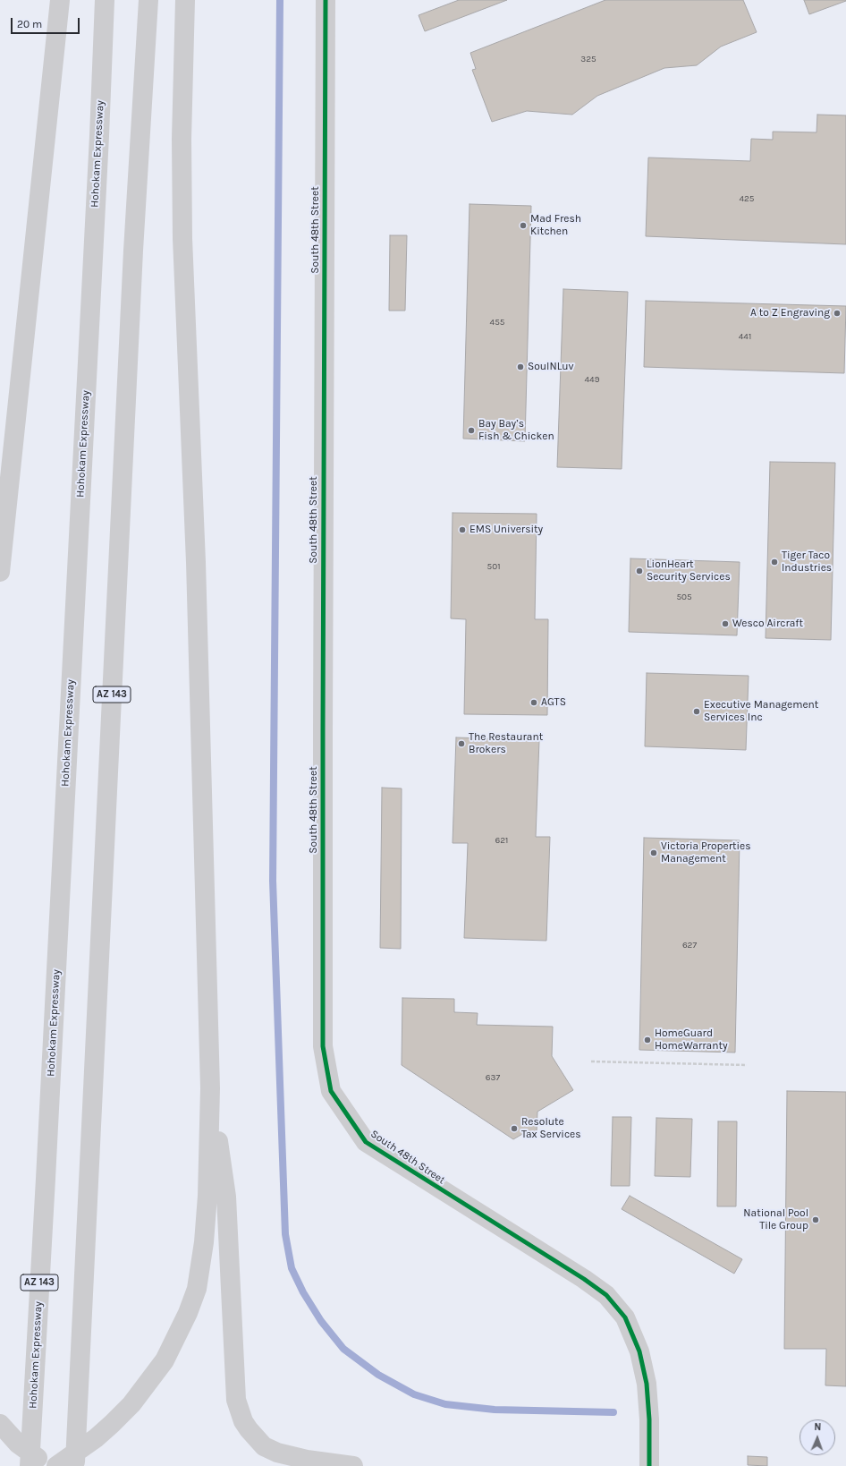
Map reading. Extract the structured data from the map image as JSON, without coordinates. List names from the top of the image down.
{
  "streets": {
    "main road": ["Hohokam Expressway", "South 48th Street", "AZ 143"]
  },
  "places": [
    "Mad Fresh Kitchen",
    "A to Z Engraving",
    "SoulNLuv",
    "Bay Bay’s Fish & Chicken",
    "EMS University",
    "Tiger Taco Industries",
    "LionHeart Security Services",
    "Wesco Aircraft",
    "AGTS",
    "Executive Management Services Inc",
    "The Restaurant Brokers",
    "Victoria Properties Management",
    "HomeGuard HomeWarranty",
    "Resolute Tax Services",
    "National Pool Tile Group"
  ],
  "house_numbers": [
    "325",
    "425",
    "455",
    "441",
    "449",
    "501",
    "505",
    "621",
    "627",
    "637"
  ],
  "scale_bar": "20 m",
  "north": "top"
}
